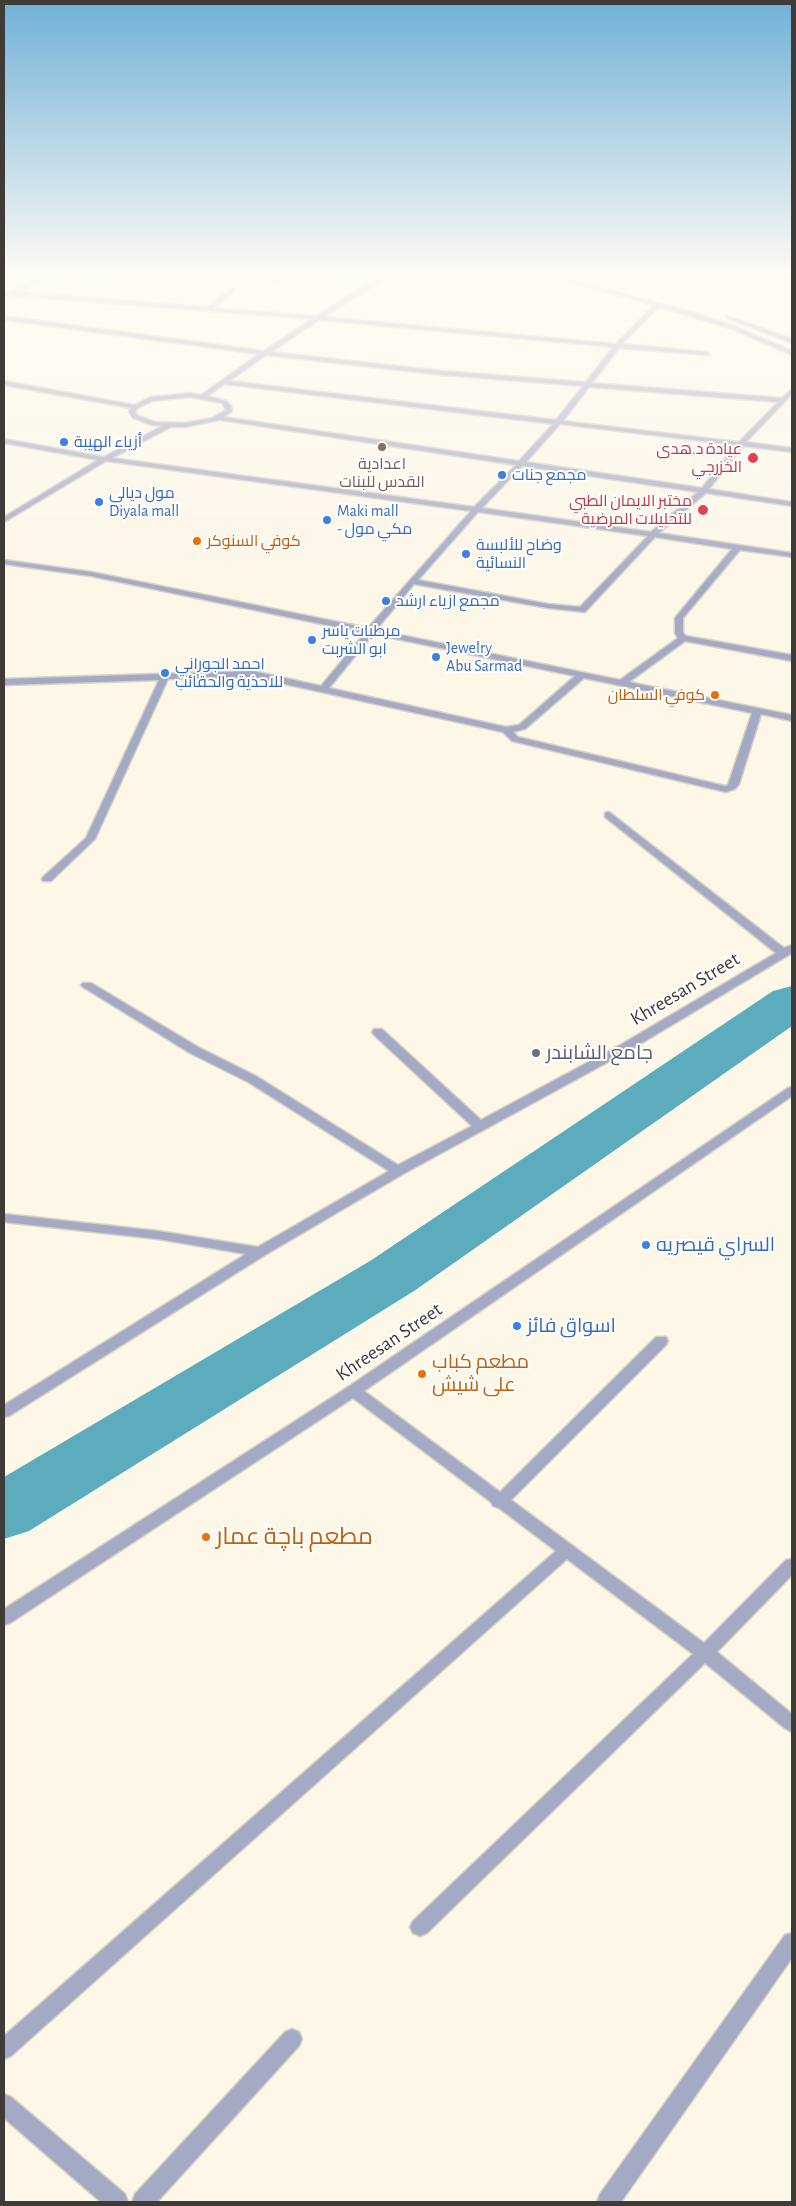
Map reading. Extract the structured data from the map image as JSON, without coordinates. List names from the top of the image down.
{
  "streets": {
    "street": ["Khreesan Street"]
  },
  "places": [
    "أزياء الهيبة",
    "اعدادية القدس للبنات",
    "عيادة د.هدى الخزرجي",
    "مجمع جنات",
    "مول ديالى Diyala mall",
    "مختبر الايمان الطبي للتحليلات المرضية",
    "Maki mall - مكي مول",
    "كوفي السنوكر",
    "وضاح للألبسة النسائية",
    "مجمع ازياء ارشد",
    "مرطبات ياسر ابو الشربت",
    "Jewelry Abu Sarmad",
    "احمد الجوراني للاحذية والحقائب",
    "كوفي السلطان",
    "جامع الشابندر",
    "السراي قيصريه",
    "اسواق فائز",
    "مطعم كباب على شيش",
    "مطعم باچة عمار"
  ]
}
